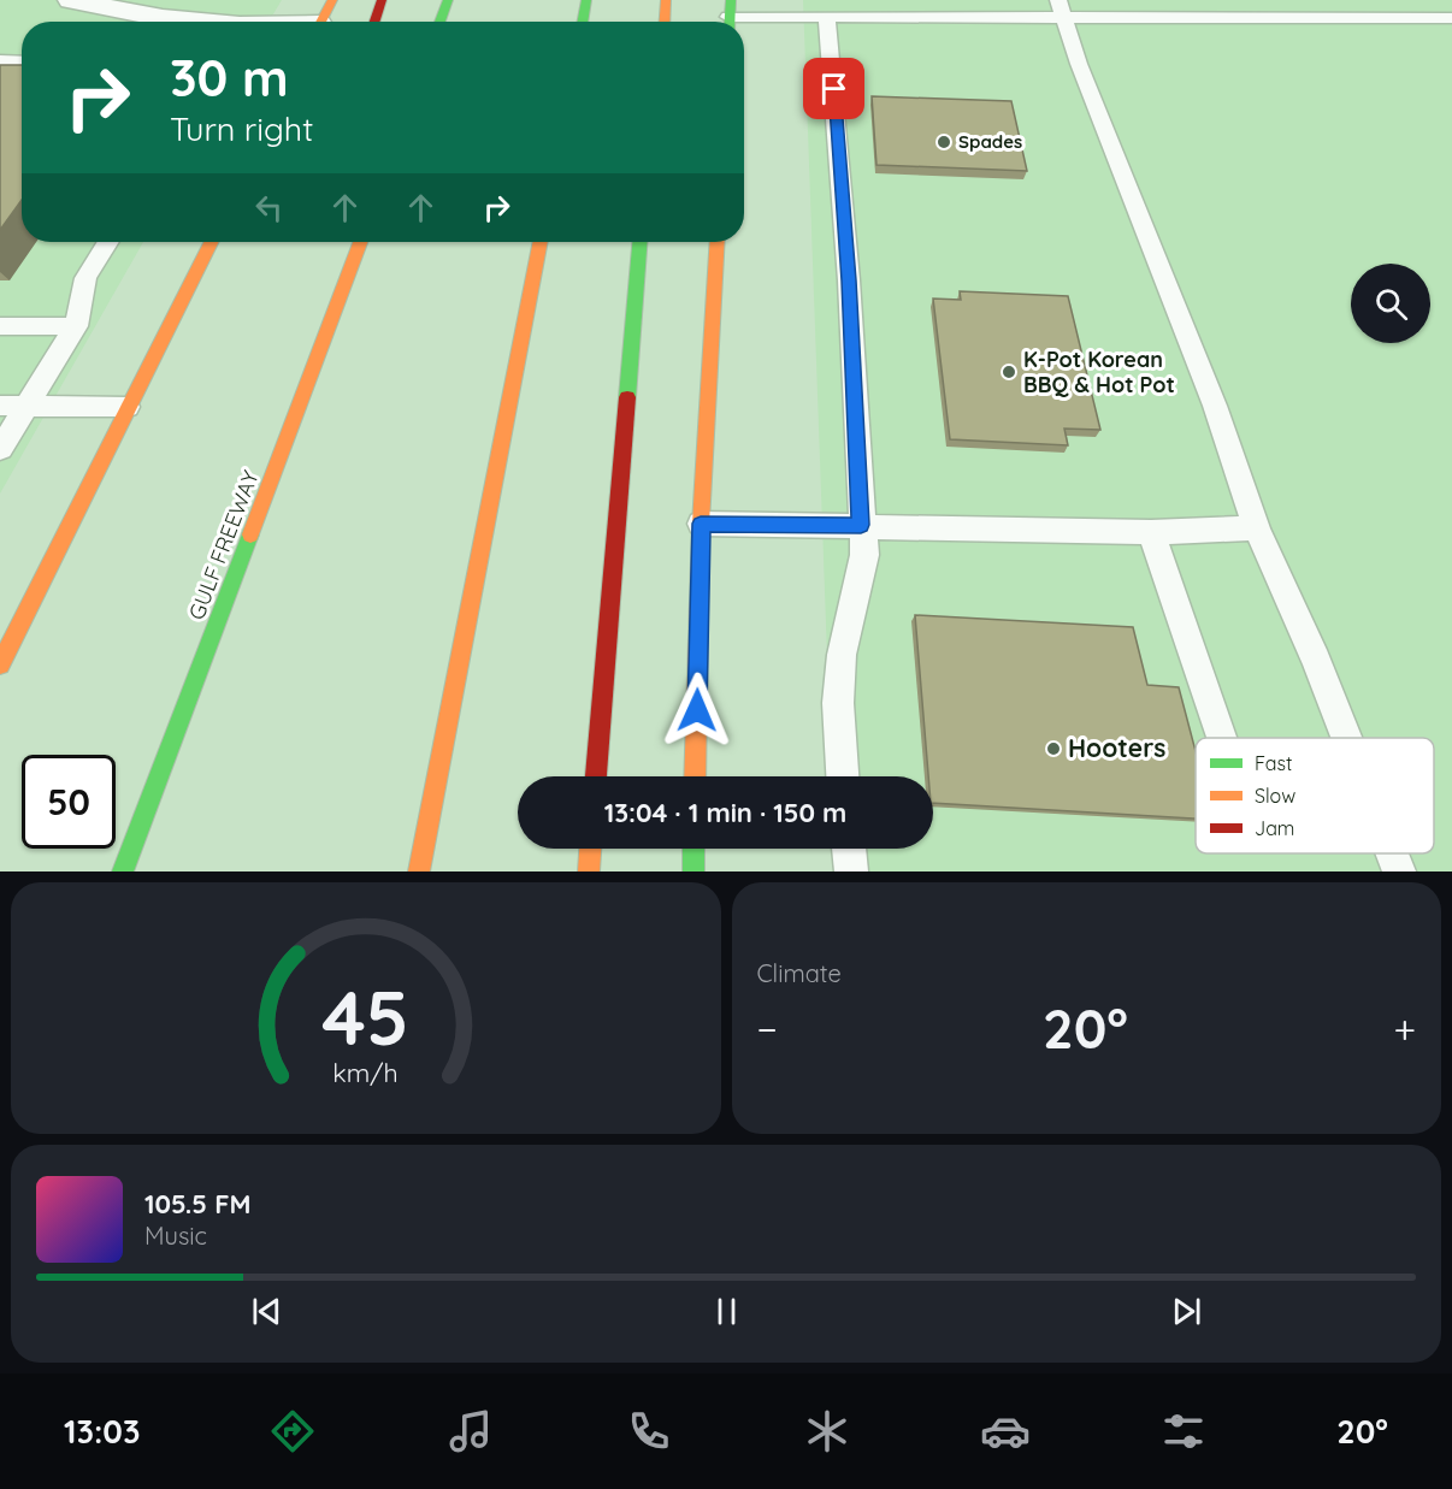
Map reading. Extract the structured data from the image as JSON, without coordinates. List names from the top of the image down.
{
  "streets": {
    "main road": ["GULF FREEWAY"]
  },
  "places": ["Spades", "K-Pot Korean BBQ & Hot Pot", "Hooters"],
  "legend": ["Fast", "Slow", "Jam"],
  "page": {
    "turn": ["30 m", "Turn right"],
    "limit": "50",
    "trip": "13:04 · 1 min · 150 m",
    "tile": "Climate",
    "heat": ["−", "20°", "+"],
    "song": ["105.5 FM", "Music"],
    "tabs": ["13:03", "20°"],
    "gauge": ["45", "km/h"]
  }
}
